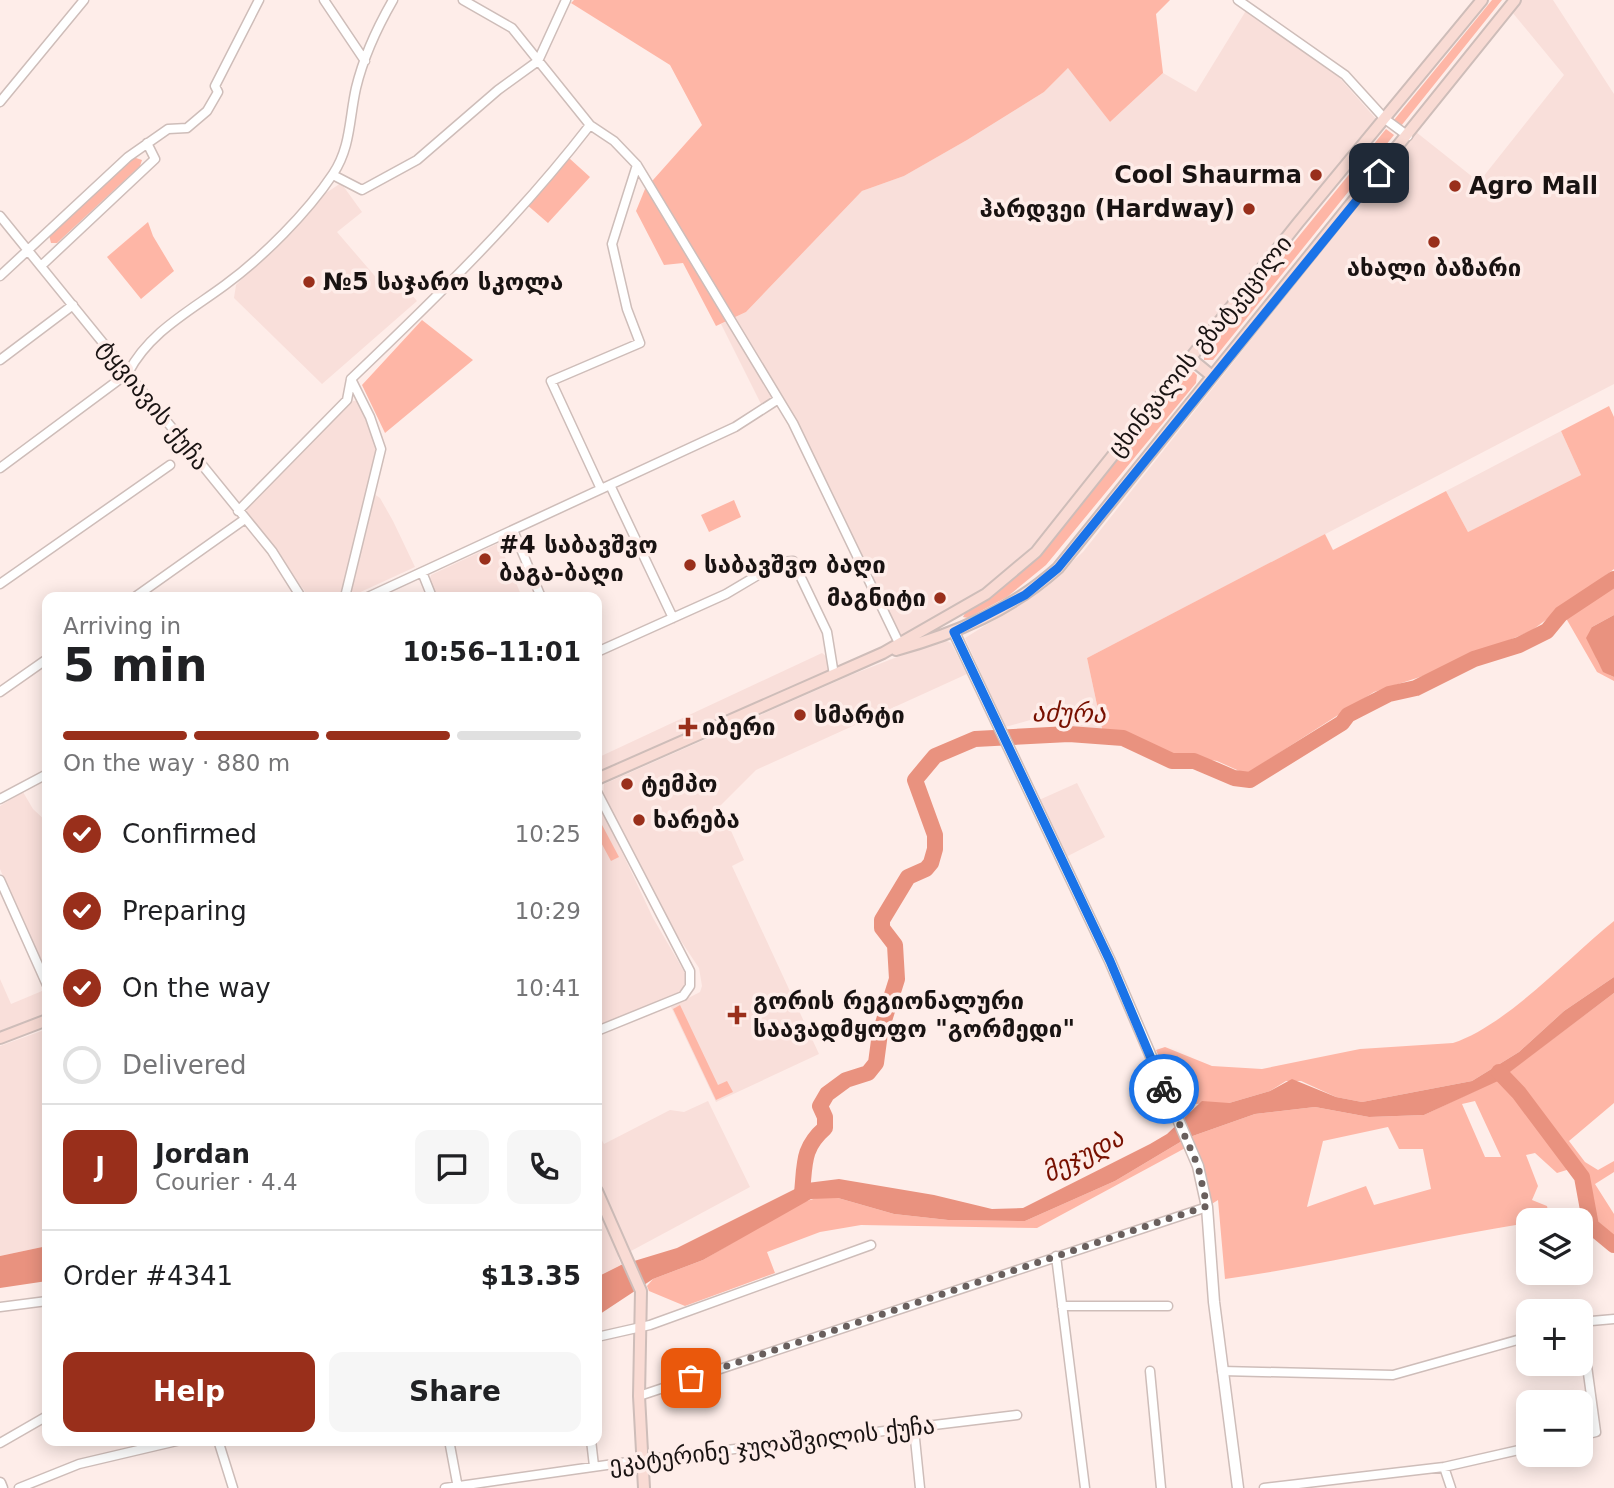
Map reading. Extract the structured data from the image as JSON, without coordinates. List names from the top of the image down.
{
  "streets": {
    "main road": ["ცხინვალის გზატკეცილი"],
    "street": ["ტყვიავის ქუჩა", "ეკატერინე ჯუღაშვილის ქუჩა"]
  },
  "water": ["აძურა", "მეჯუდა"],
  "places": {
    "other": [
      "Cool Shaurma",
      "Agro Mall",
      "ჰარდვეი (Hardway)",
      "ახალი ბაზარი",
      "№5 საჯარო სკოლა",
      "#4 საბავშვო ბაგა-ბაღი",
      "საბავშვო ბაღი",
      "მაგნიტი",
      "სმარტი",
      "ტემპო",
      "ხარება"
    ],
    "health": ["იბერი", "გორის რეგიონალური საავადმყოფო \"გორმედი\""]
  },
  "page": {
    "heading": ["5 min", "Arriving in", "10:56–11:01"],
    "panel": [
      "Jordan",
      "Courier · 4.4",
      "Order #4341",
      "$13.35"
    ],
    "bar": "On the way · 880 m",
    "list": [
      ["Confirmed", "10:25"],
      ["Preparing", "10:29"],
      ["On the way", "10:41"],
      "Delivered"
    ],
    "round": "J",
    "map_buttons": ["+", "−"],
    "buttons": ["Help", "Share"]
  }
}
